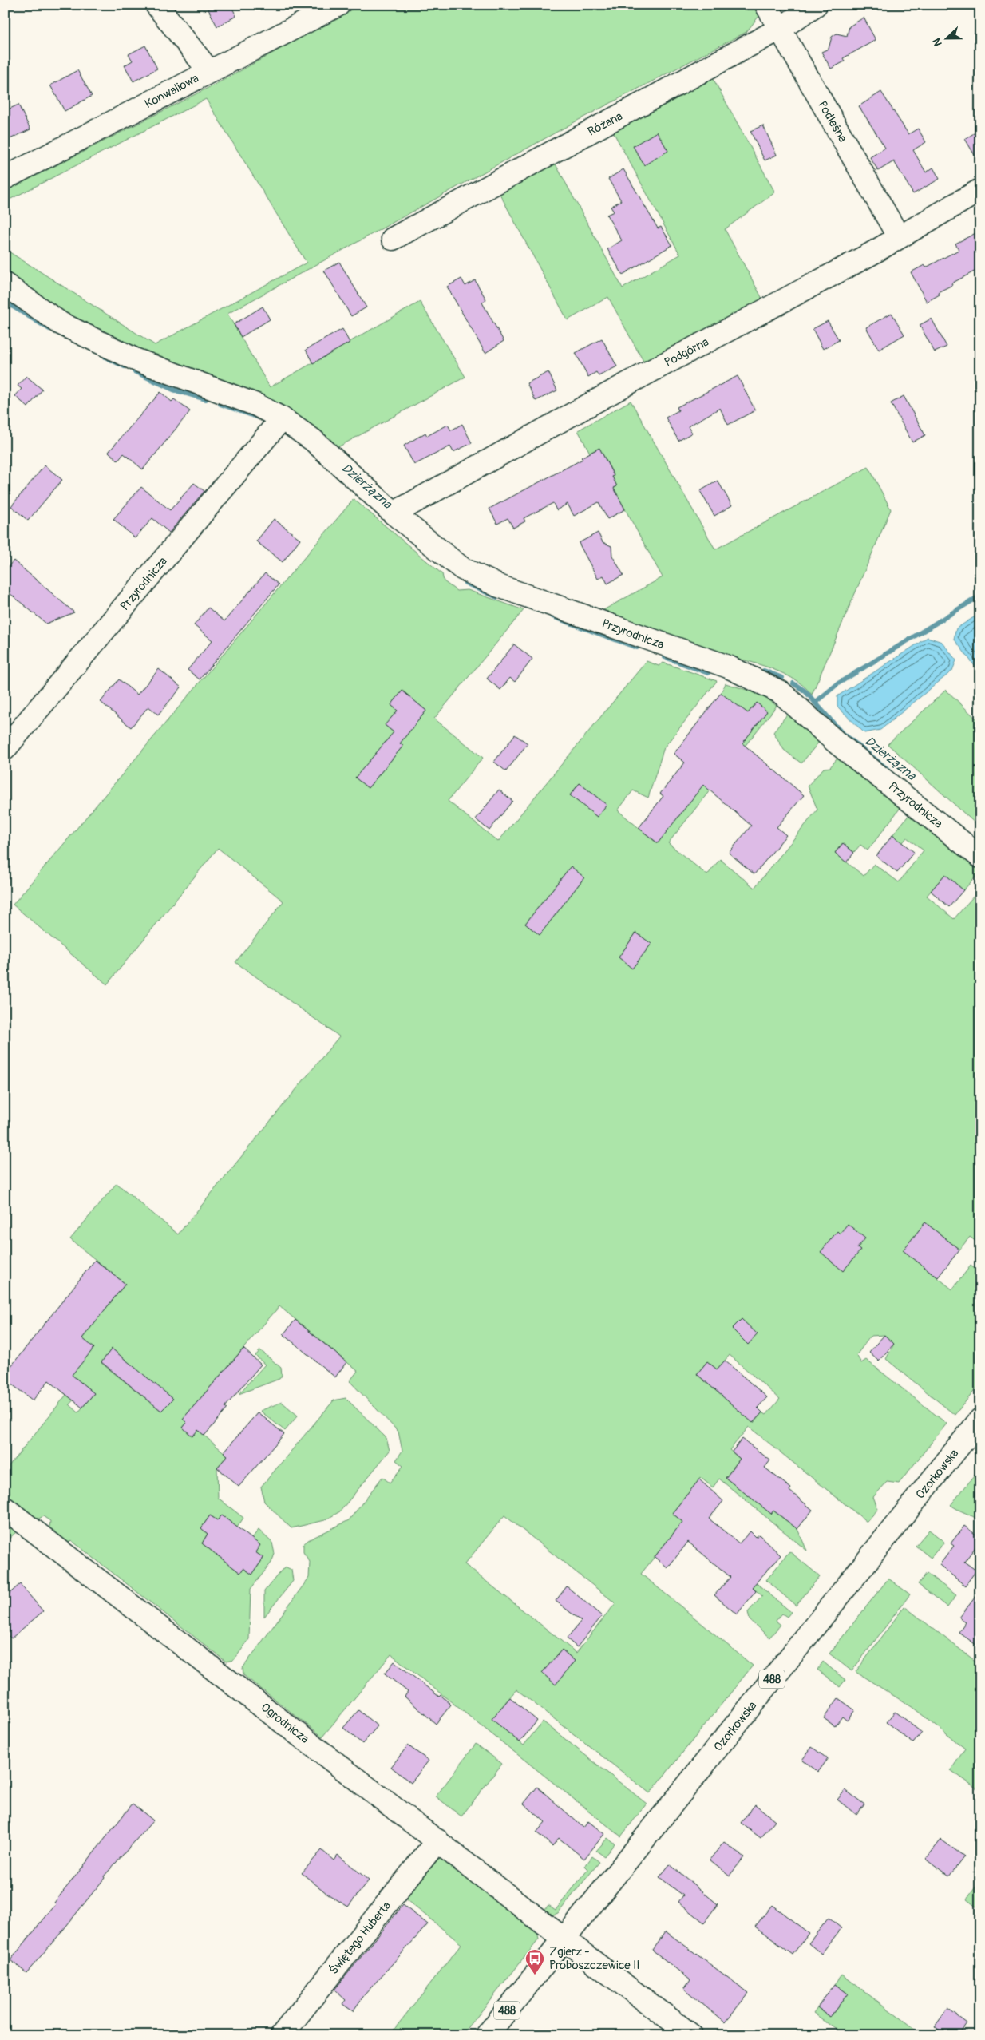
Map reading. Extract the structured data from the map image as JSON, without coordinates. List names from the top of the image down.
{
  "streets": {
    "street": [
      "Konwaliowa",
      "Podleśna",
      "Różana",
      "Podgórna",
      "Przyrodnicza",
      "Ozorkowska",
      "488",
      "Ogrodnicza",
      "Świętego Huberta"
    ]
  },
  "crossings": [
    ["Podleśna", "Różana"],
    ["Podleśna", "Podgórna"],
    ["Podgórna", "Przyrodnicza"],
    ["Ozorkowska", "488"],
    ["Ozorkowska", "Ogrodnicza"],
    ["488", "Ogrodnicza"],
    ["Ogrodnicza", "Świętego Huberta"]
  ],
  "water": ["Dzierżązna"],
  "places": {
    "bus stop": ["Zgierz - Proboszczewice II"]
  },
  "north": "left"
}
